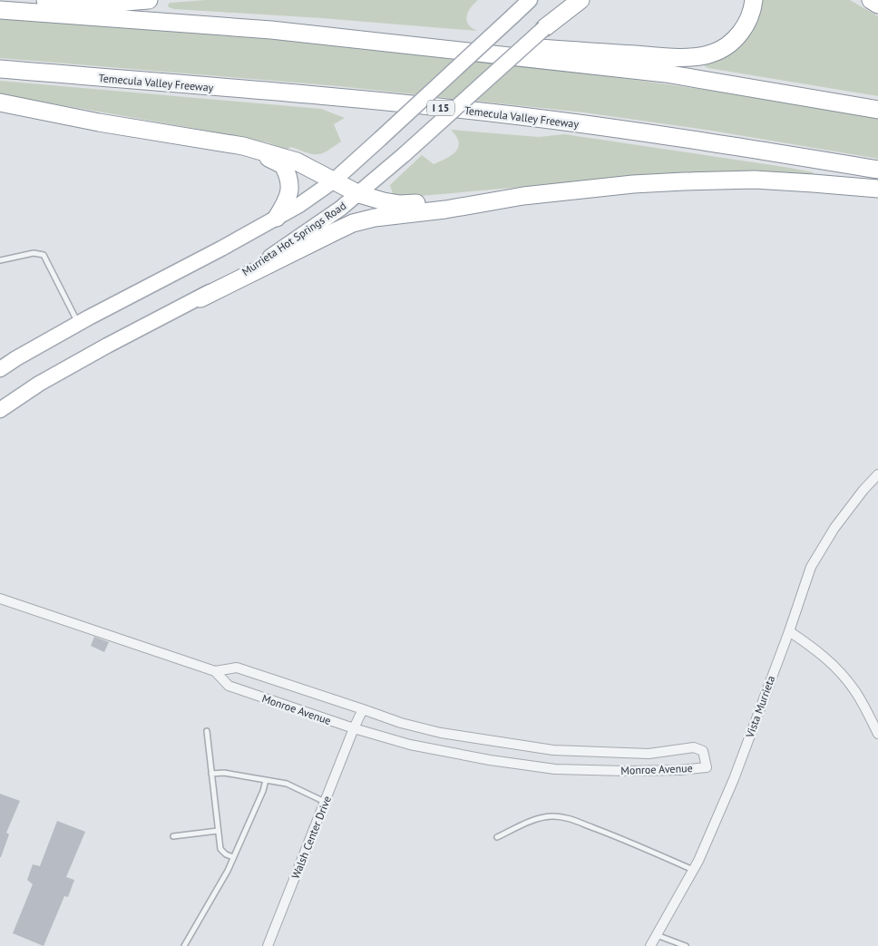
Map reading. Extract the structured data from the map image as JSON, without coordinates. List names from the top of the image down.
{
  "streets": {
    "highway": ["Temecula Valley Freeway", "I 15"],
    "main road": ["Murrieta Hot Springs Road"],
    "street": ["Vista Murrieta", "Monroe Avenue", "Walsh Center Drive"]
  },
  "crossings": [
    ["Monroe Avenue", "Walsh Center Drive"]
  ]
}
